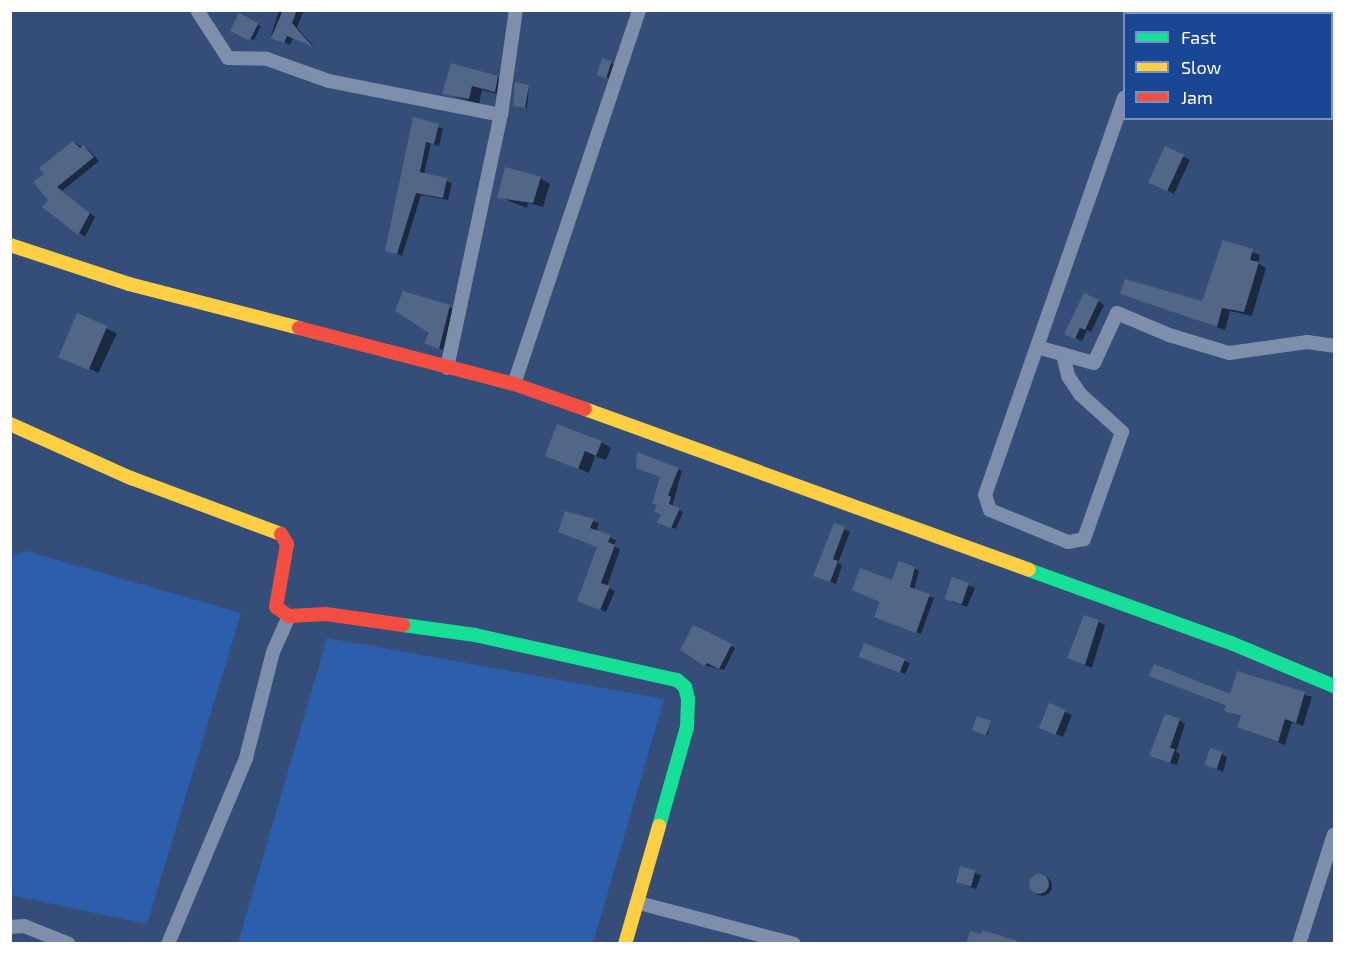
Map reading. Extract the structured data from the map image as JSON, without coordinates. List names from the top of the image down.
{
  "legend": ["Fast", "Slow", "Jam"]
}
